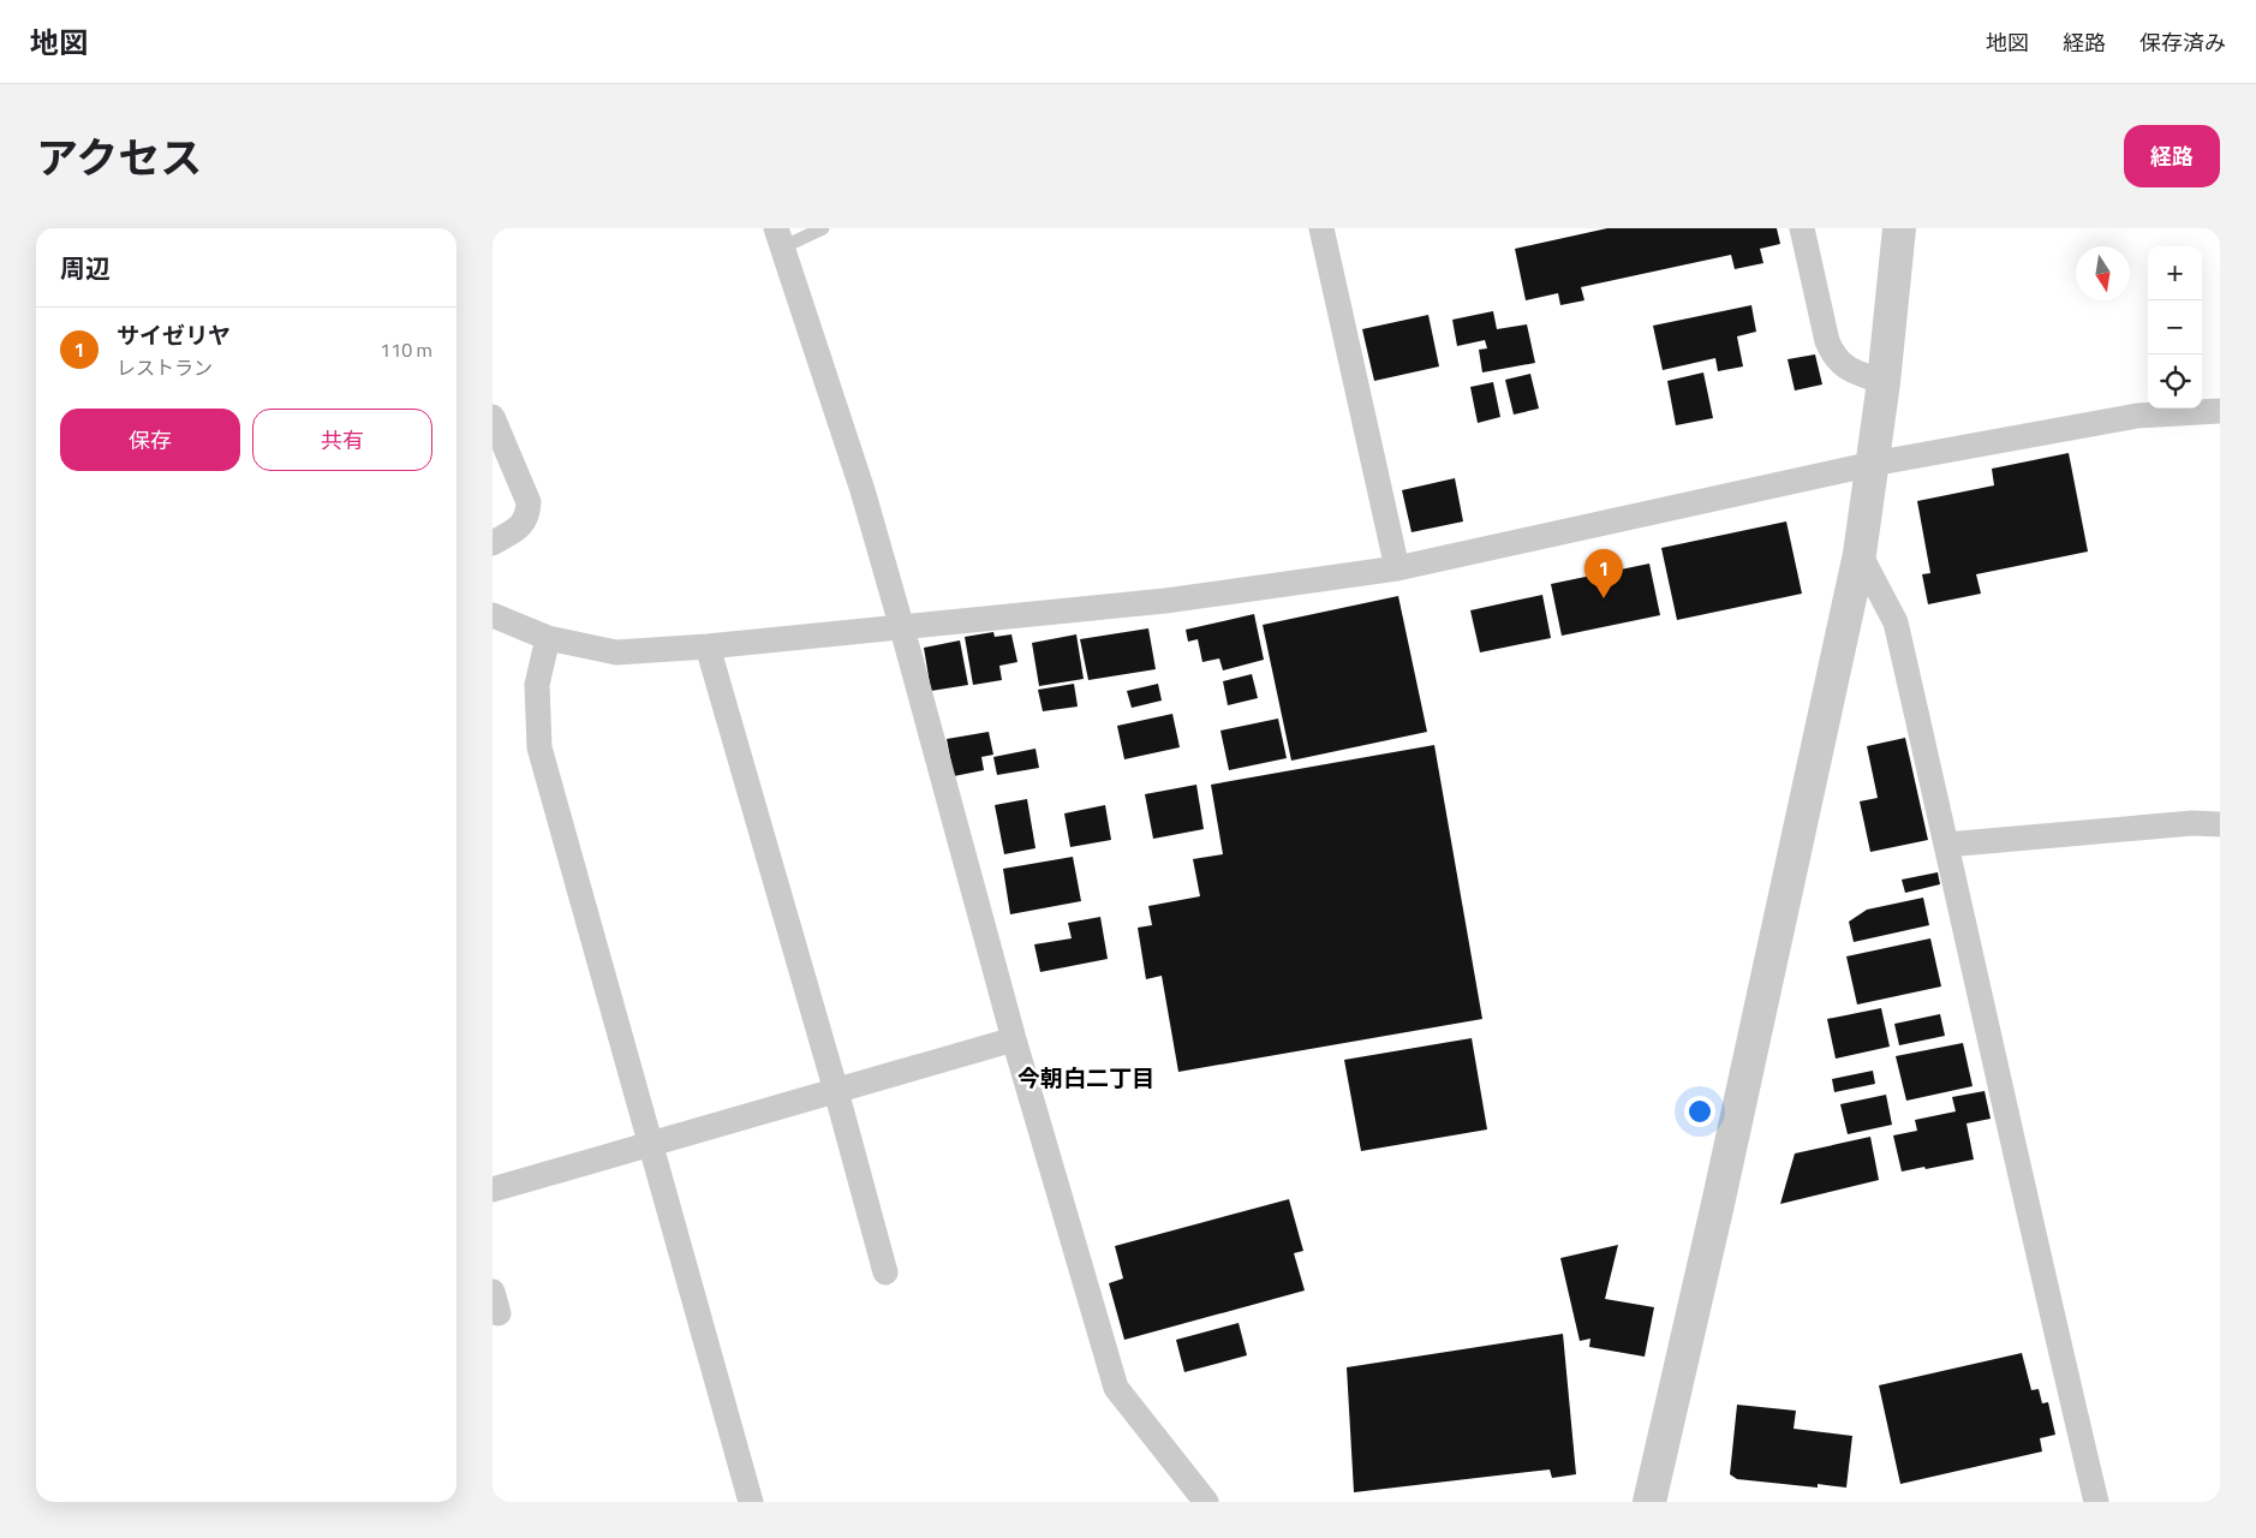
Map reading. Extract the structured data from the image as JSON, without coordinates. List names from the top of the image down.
{
  "districts": ["今朝白二丁目"],
  "north": "bottom",
  "page": {
    "header": "地図",
    "nav": ["地図", "経路", "保存済み"],
    "title": "アクセス",
    "buttons": [
      "経路",
      ["保存", "共有"]
    ],
    "heading": "周辺",
    "map_buttons": ["+", "−"],
    "list": [
      {
        "mark": "1",
        "name": "サイゼリヤ",
        "note": "レストラン",
        "value": "110 m"
      }
    ],
    "pins": "1"
  }
}
